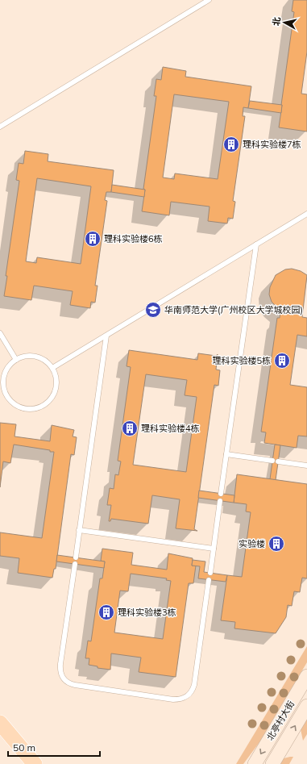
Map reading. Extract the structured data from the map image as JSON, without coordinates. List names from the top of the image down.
{
  "streets": {
    "main road": ["北亭村大街"]
  },
  "places": {
    "building": [
      "理科实验楼7栋",
      "理科实验楼6栋",
      "理科实验楼5栋",
      "理科实验楼4栋",
      "实验楼",
      "理科实验楼3栋"
    ],
    "school or university": ["华南师范大学(广州校区大学城校园)"]
  },
  "scale_bar": "50 m",
  "north": "left"
}
